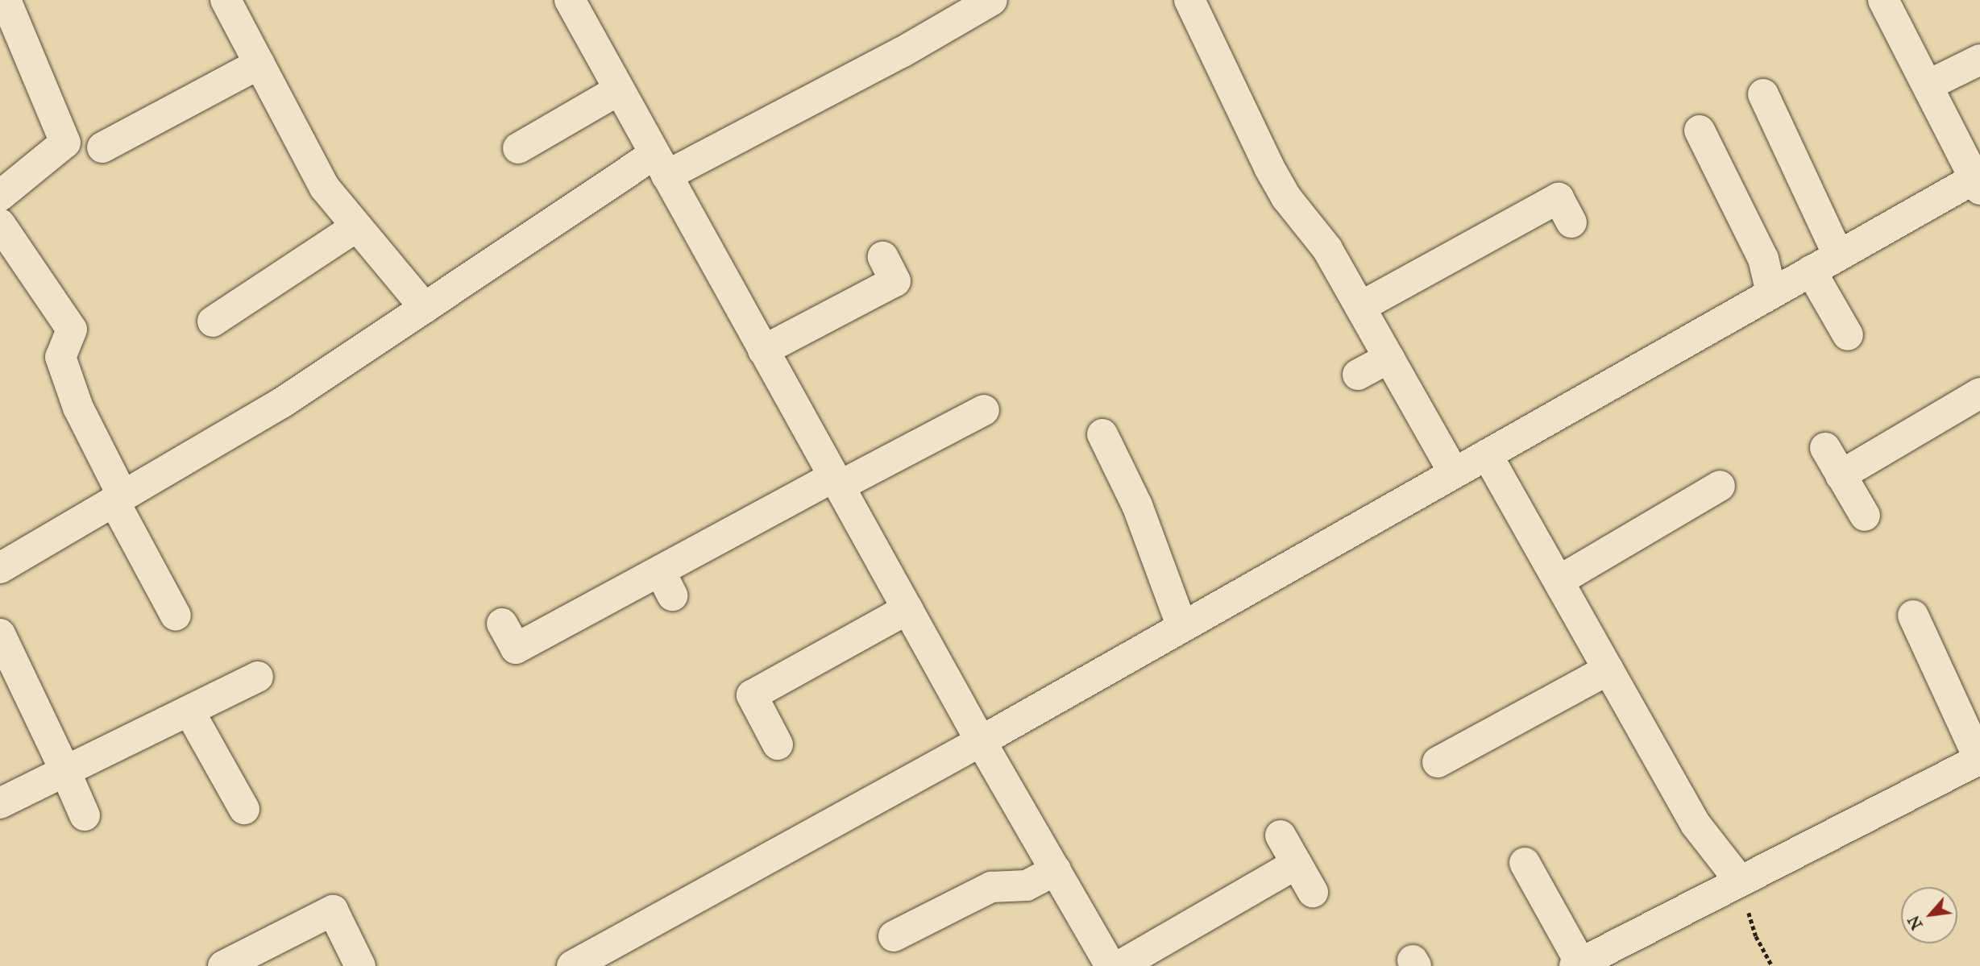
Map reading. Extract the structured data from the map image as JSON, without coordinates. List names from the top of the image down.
{
  "north": "bottom left"
}
